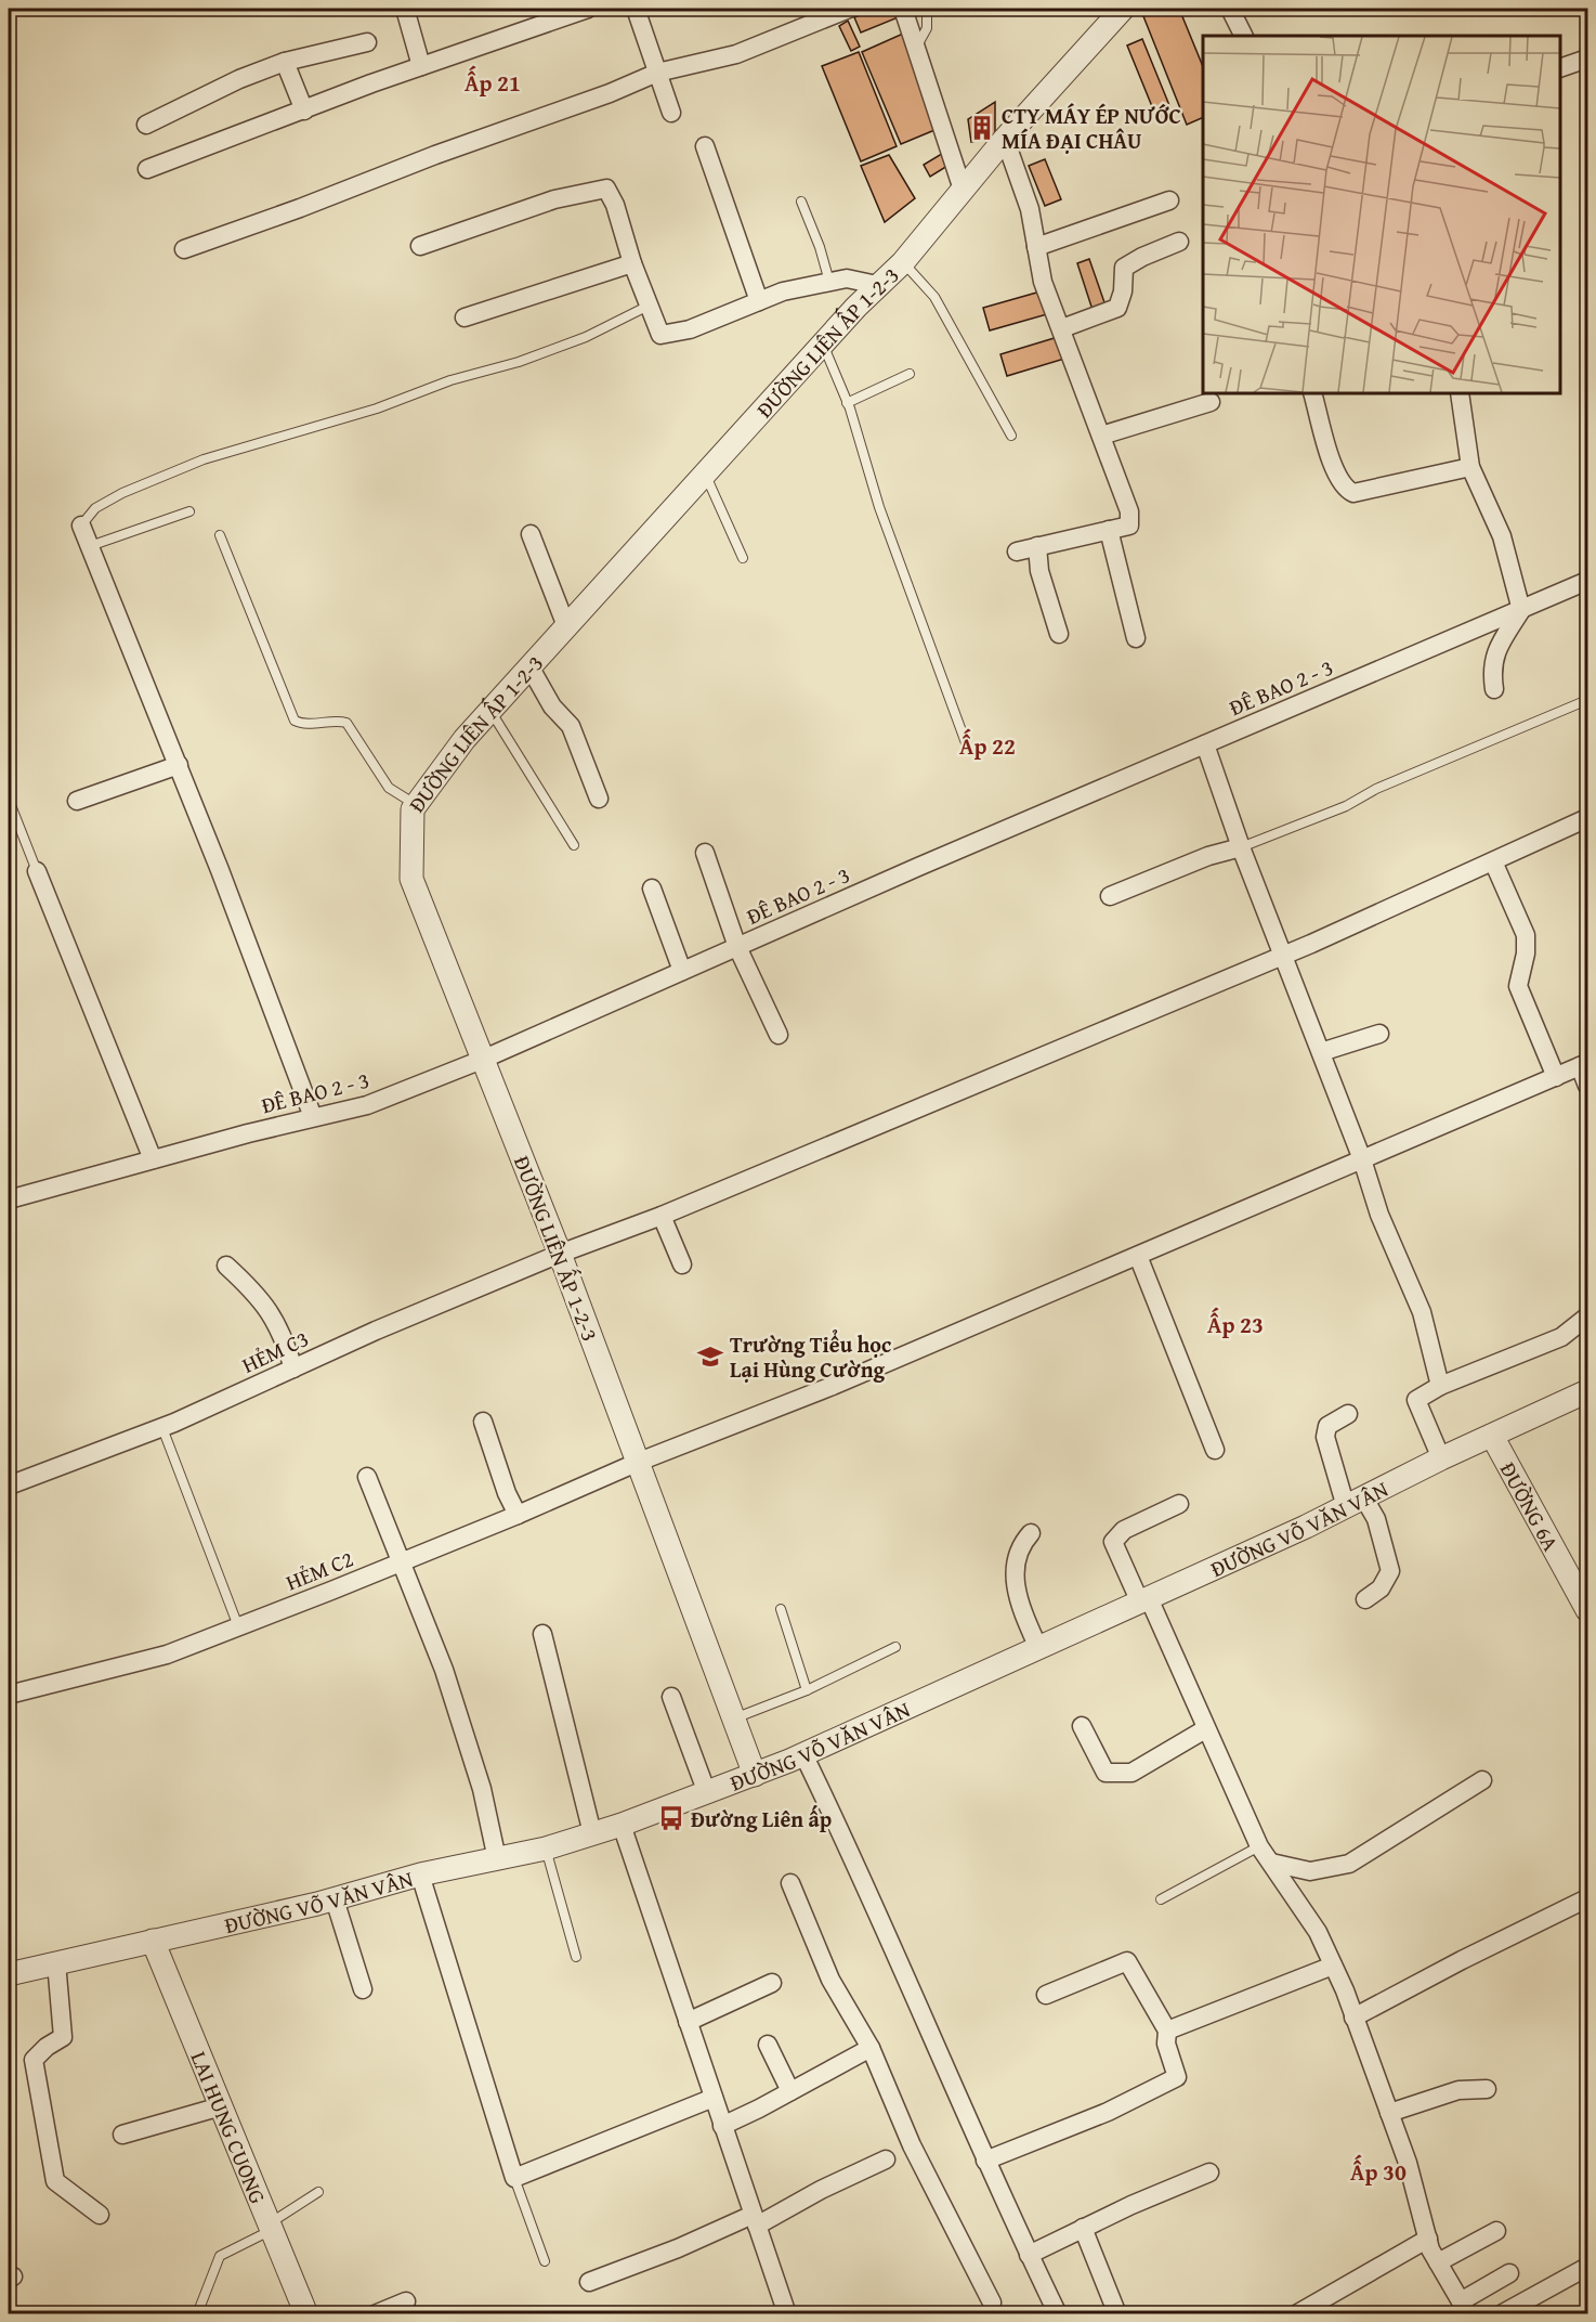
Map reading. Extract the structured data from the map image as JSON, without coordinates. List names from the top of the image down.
{
  "streets": {
    "street": [
      "ĐƯỜNG LIÊN ẤP 1-2-3",
      "ĐÊ BAO 2 - 3",
      "HẺM C3",
      "ĐƯỜNG 6A",
      "ĐƯỜNG VÕ VĂN VÂN",
      "HẺM C2",
      "LAI HUNG CUONG"
    ]
  },
  "crossings": [
    ["ĐƯỜNG LIÊN ẤP 1-2-3", "ĐÊ BAO 2 - 3"],
    ["ĐƯỜNG LIÊN ẤP 1-2-3", "HẺM C3"],
    ["ĐƯỜNG LIÊN ẤP 1-2-3", "ĐƯỜNG VÕ VĂN VÂN"],
    ["ĐƯỜNG LIÊN ẤP 1-2-3", "HẺM C2"],
    ["ĐƯỜNG 6A", "ĐƯỜNG VÕ VĂN VÂN"],
    ["ĐƯỜNG VÕ VĂN VÂN", "LAI HUNG CUONG"]
  ],
  "districts": [
    "Ấp 21",
    "Ấp 22",
    "Ấp 23",
    "Ấp 30"
  ],
  "places": {
    "building": ["CTY MÁY ÉP NƯỚC MÍA ĐẠI CHÂU"],
    "school or university": ["Trường Tiểu học Lại Hùng Cường"],
    "bus stop": ["Đường Liên ấp"]
  }
}
